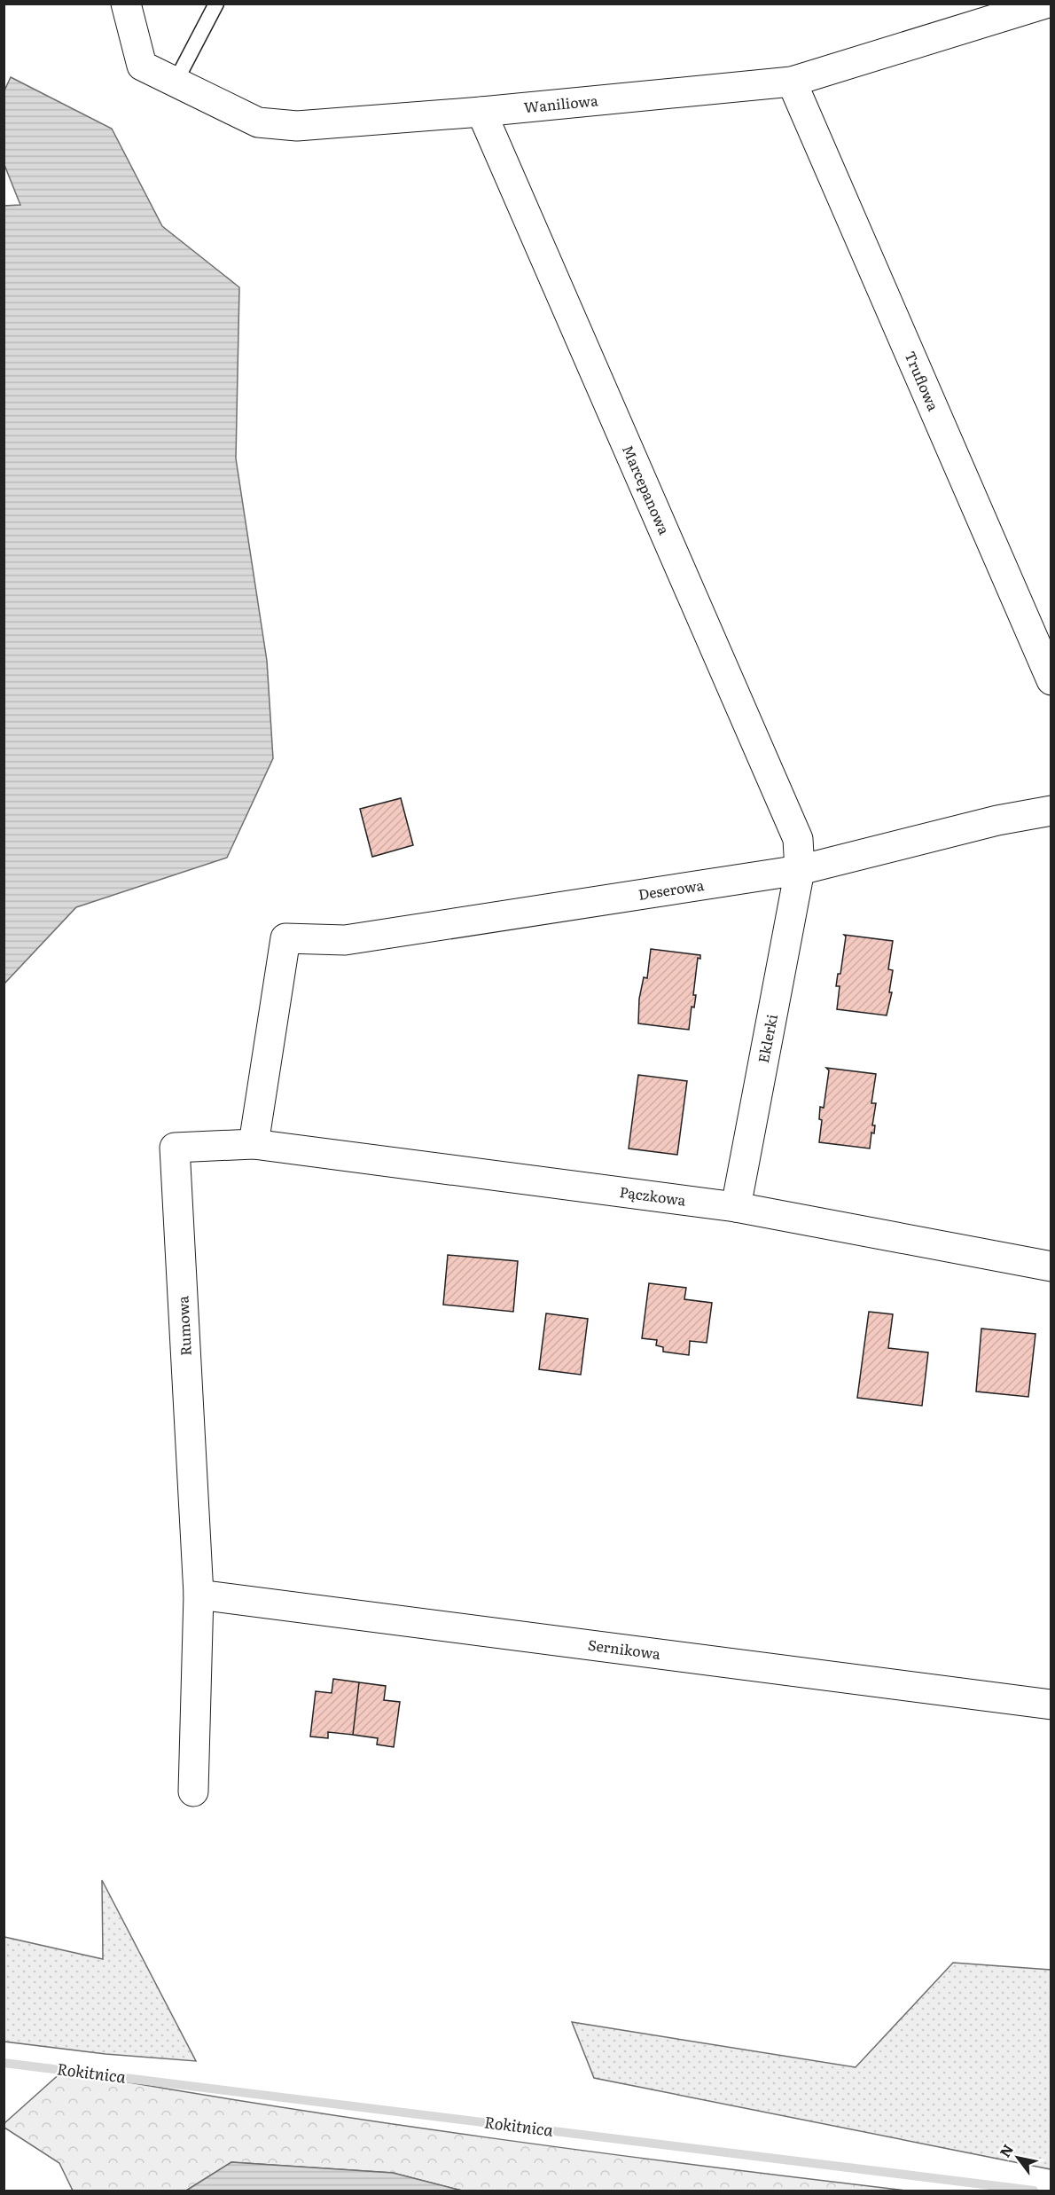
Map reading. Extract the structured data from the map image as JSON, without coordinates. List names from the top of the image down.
{
  "streets": {
    "street": [
      "Waniliowa",
      "Truflowa",
      "Marcepanowa",
      "Deserowa",
      "Eklerki",
      "Pączkowa",
      "Rumowa",
      "Sernikowa"
    ]
  },
  "crossings": [
    ["Waniliowa", "Truflowa"],
    ["Waniliowa", "Marcepanowa"],
    ["Marcepanowa", "Deserowa"],
    ["Marcepanowa", "Eklerki"],
    ["Deserowa", "Eklerki"],
    ["Deserowa", "Pączkowa"],
    ["Deserowa", "Rumowa"],
    ["Eklerki", "Pączkowa"],
    ["Pączkowa", "Rumowa"],
    ["Rumowa", "Sernikowa"]
  ],
  "water": ["Rokitnica"],
  "north": "top left"
}
